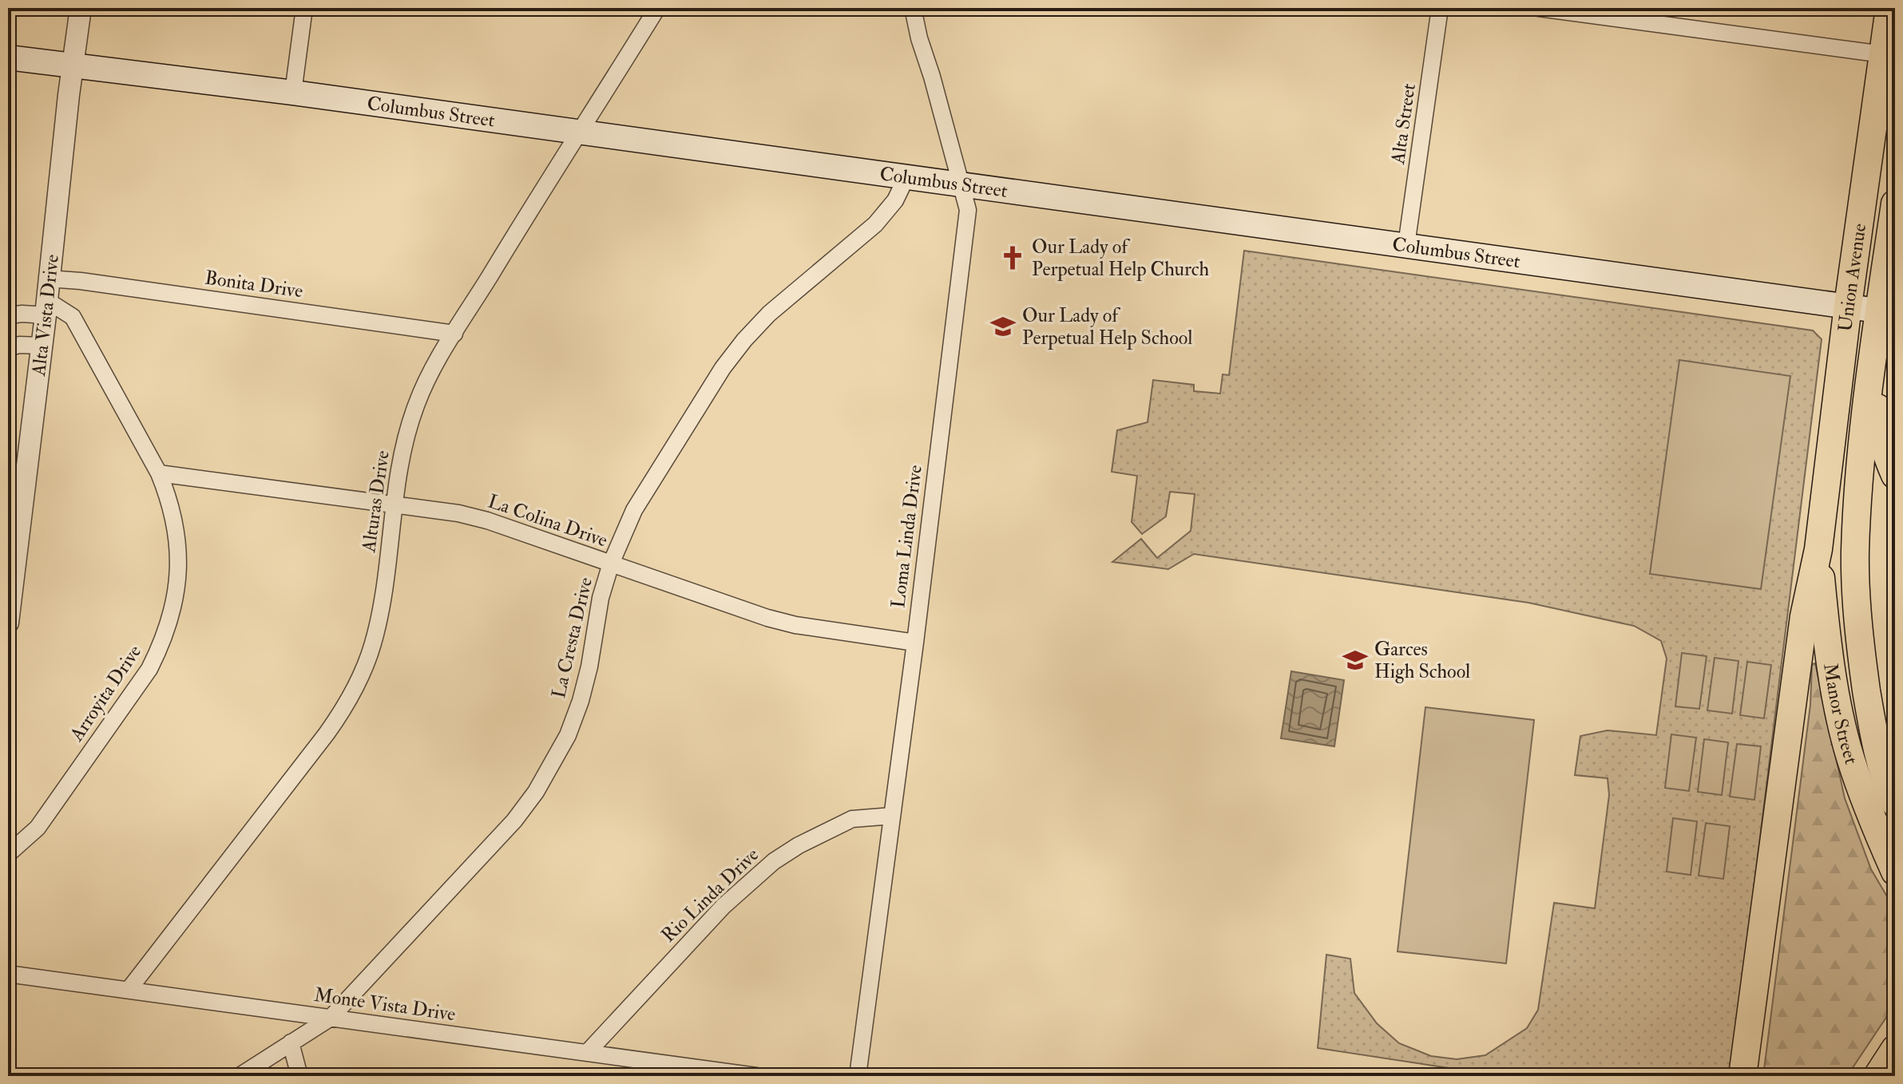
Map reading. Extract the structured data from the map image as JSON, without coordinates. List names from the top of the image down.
{
  "streets": {
    "main road": ["Columbus Street", "Union Avenue", "Manor Street"],
    "street": [
      "Alta Street",
      "Bonita Drive",
      "Alta Vista Drive",
      "Alturas Drive",
      "La Colina Drive",
      "Loma Linda Drive",
      "La Cresta Drive",
      "Arroyita Drive",
      "Rio Linda Drive",
      "Monte Vista Drive"
    ]
  },
  "crossings": [
    ["Columbus Street", "Alta Street"],
    ["Columbus Street", "Union Avenue"],
    ["Columbus Street", "Alta Vista Drive"],
    ["Columbus Street", "Alturas Drive"],
    ["Columbus Street", "Loma Linda Drive"],
    ["Columbus Street", "La Cresta Drive"],
    ["Union Avenue", "Manor Street"],
    ["Bonita Drive", "Alta Vista Drive"],
    ["Bonita Drive", "Alturas Drive"],
    ["Alta Vista Drive", "Arroyita Drive"],
    ["Alturas Drive", "La Colina Drive"],
    ["Alturas Drive", "Monte Vista Drive"],
    ["La Colina Drive", "Loma Linda Drive"],
    ["La Colina Drive", "La Cresta Drive"],
    ["La Colina Drive", "Arroyita Drive"],
    ["Loma Linda Drive", "Rio Linda Drive"],
    ["La Cresta Drive", "Monte Vista Drive"],
    ["Rio Linda Drive", "Monte Vista Drive"]
  ],
  "places": {
    "church": ["Our Lady of Perpetual Help Church"],
    "school or university": ["Our Lady of Perpetual Help School", "Garces High School"]
  }
}
